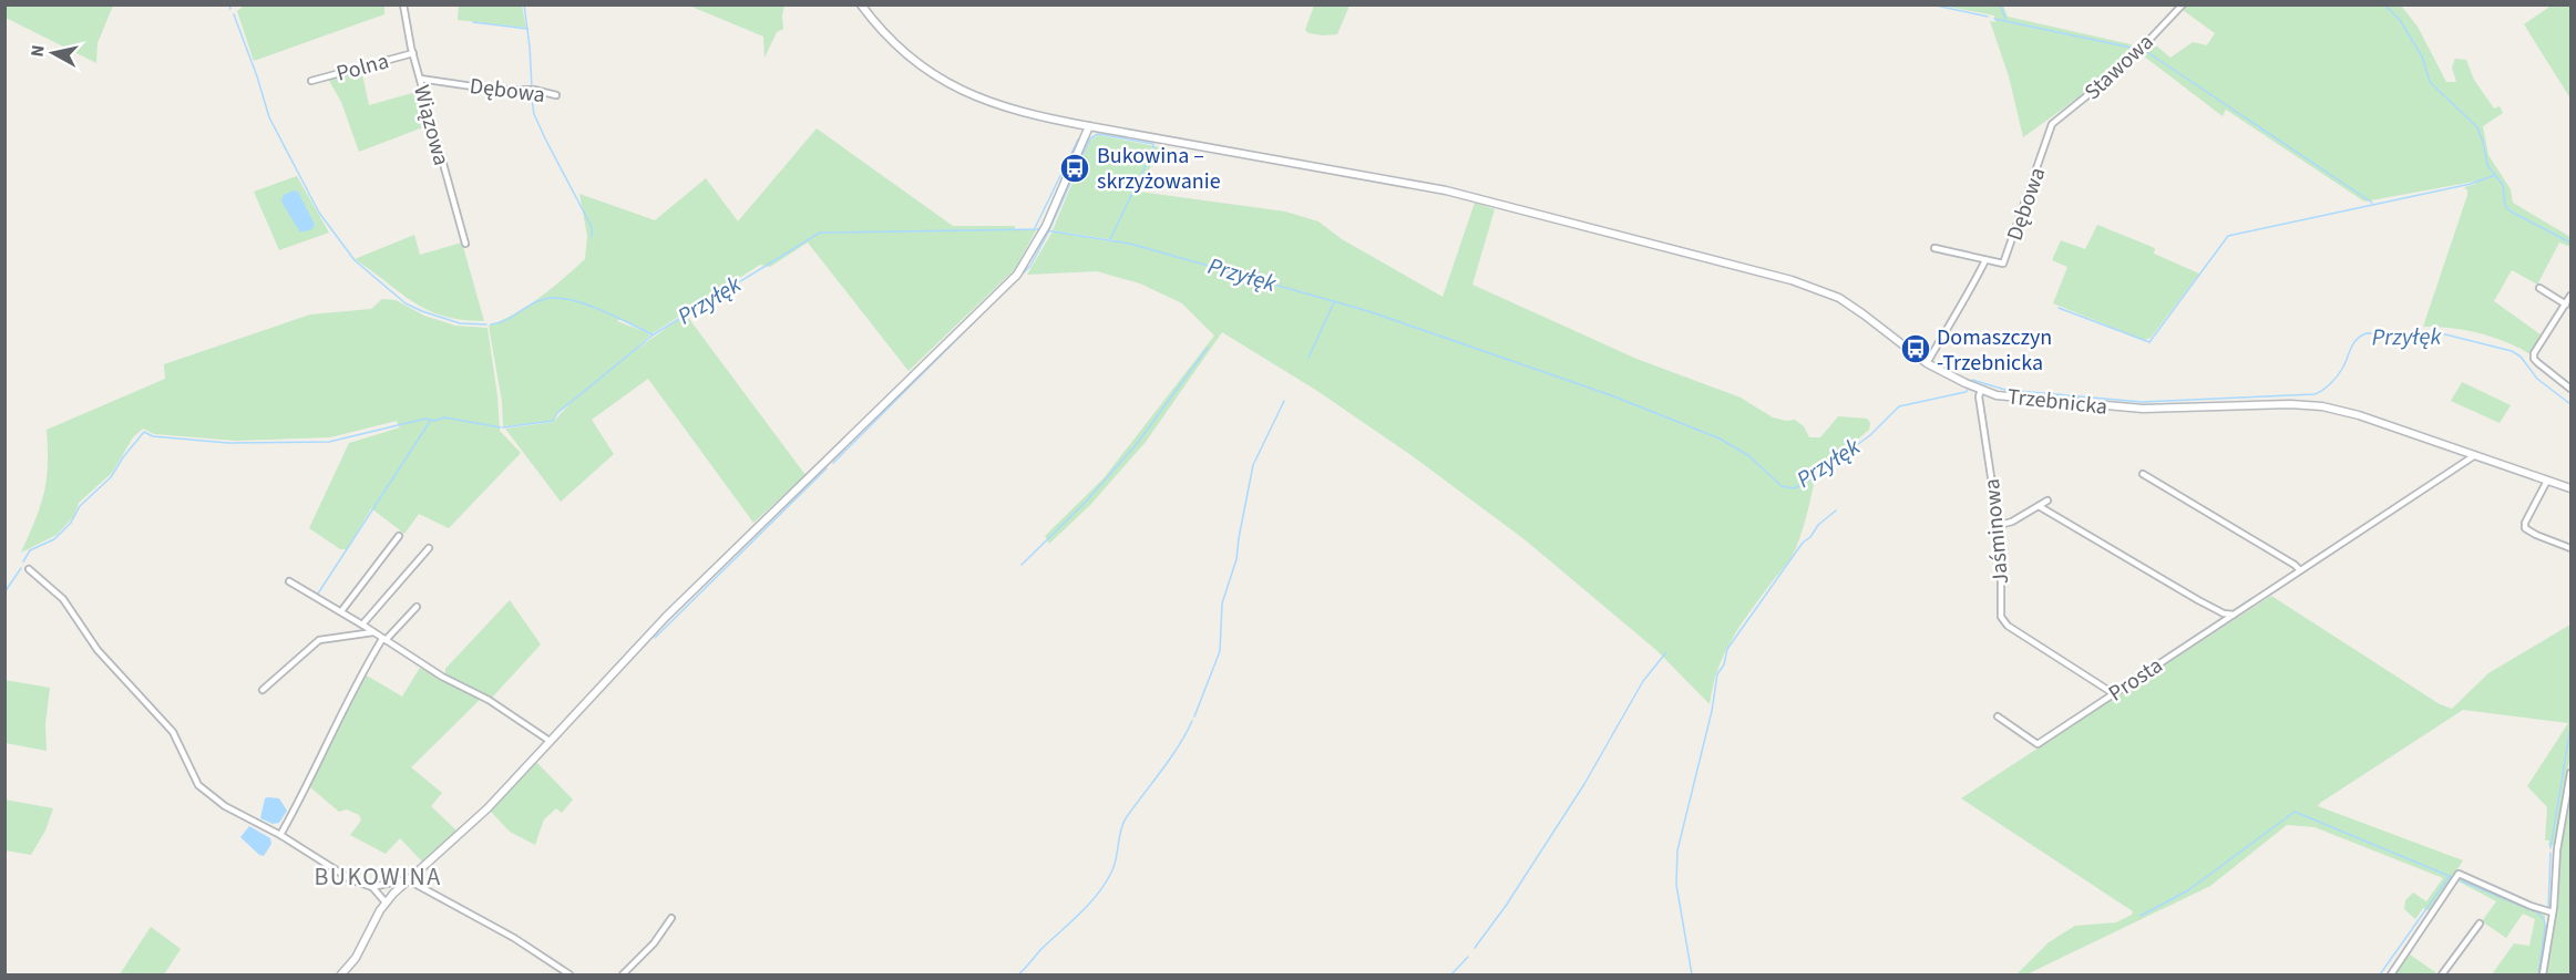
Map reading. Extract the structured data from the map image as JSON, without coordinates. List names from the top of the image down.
{
  "streets": {
    "street": [
      "Polna",
      "Stawowa",
      "Dębowa",
      "Wiązowa",
      "Trzebnicka",
      "Jaśminowa",
      "Prosta"
    ]
  },
  "crossings": [
    ["Polna", "Wiązowa"],
    ["Stawowa", "Dębowa"],
    ["Dębowa", "Wiązowa"],
    ["Dębowa", "Trzebnicka"],
    ["Trzebnicka", "Jaśminowa"],
    ["Trzebnicka", "Prosta"],
    ["Jaśminowa", "Prosta"]
  ],
  "districts": ["BUKOWINA"],
  "water": ["Przyłęk"],
  "places": {
    "bus stop": ["Bukowina – skrzyżowanie", "Domaszczyn -Trzebnicka"]
  },
  "north": "left"
}
